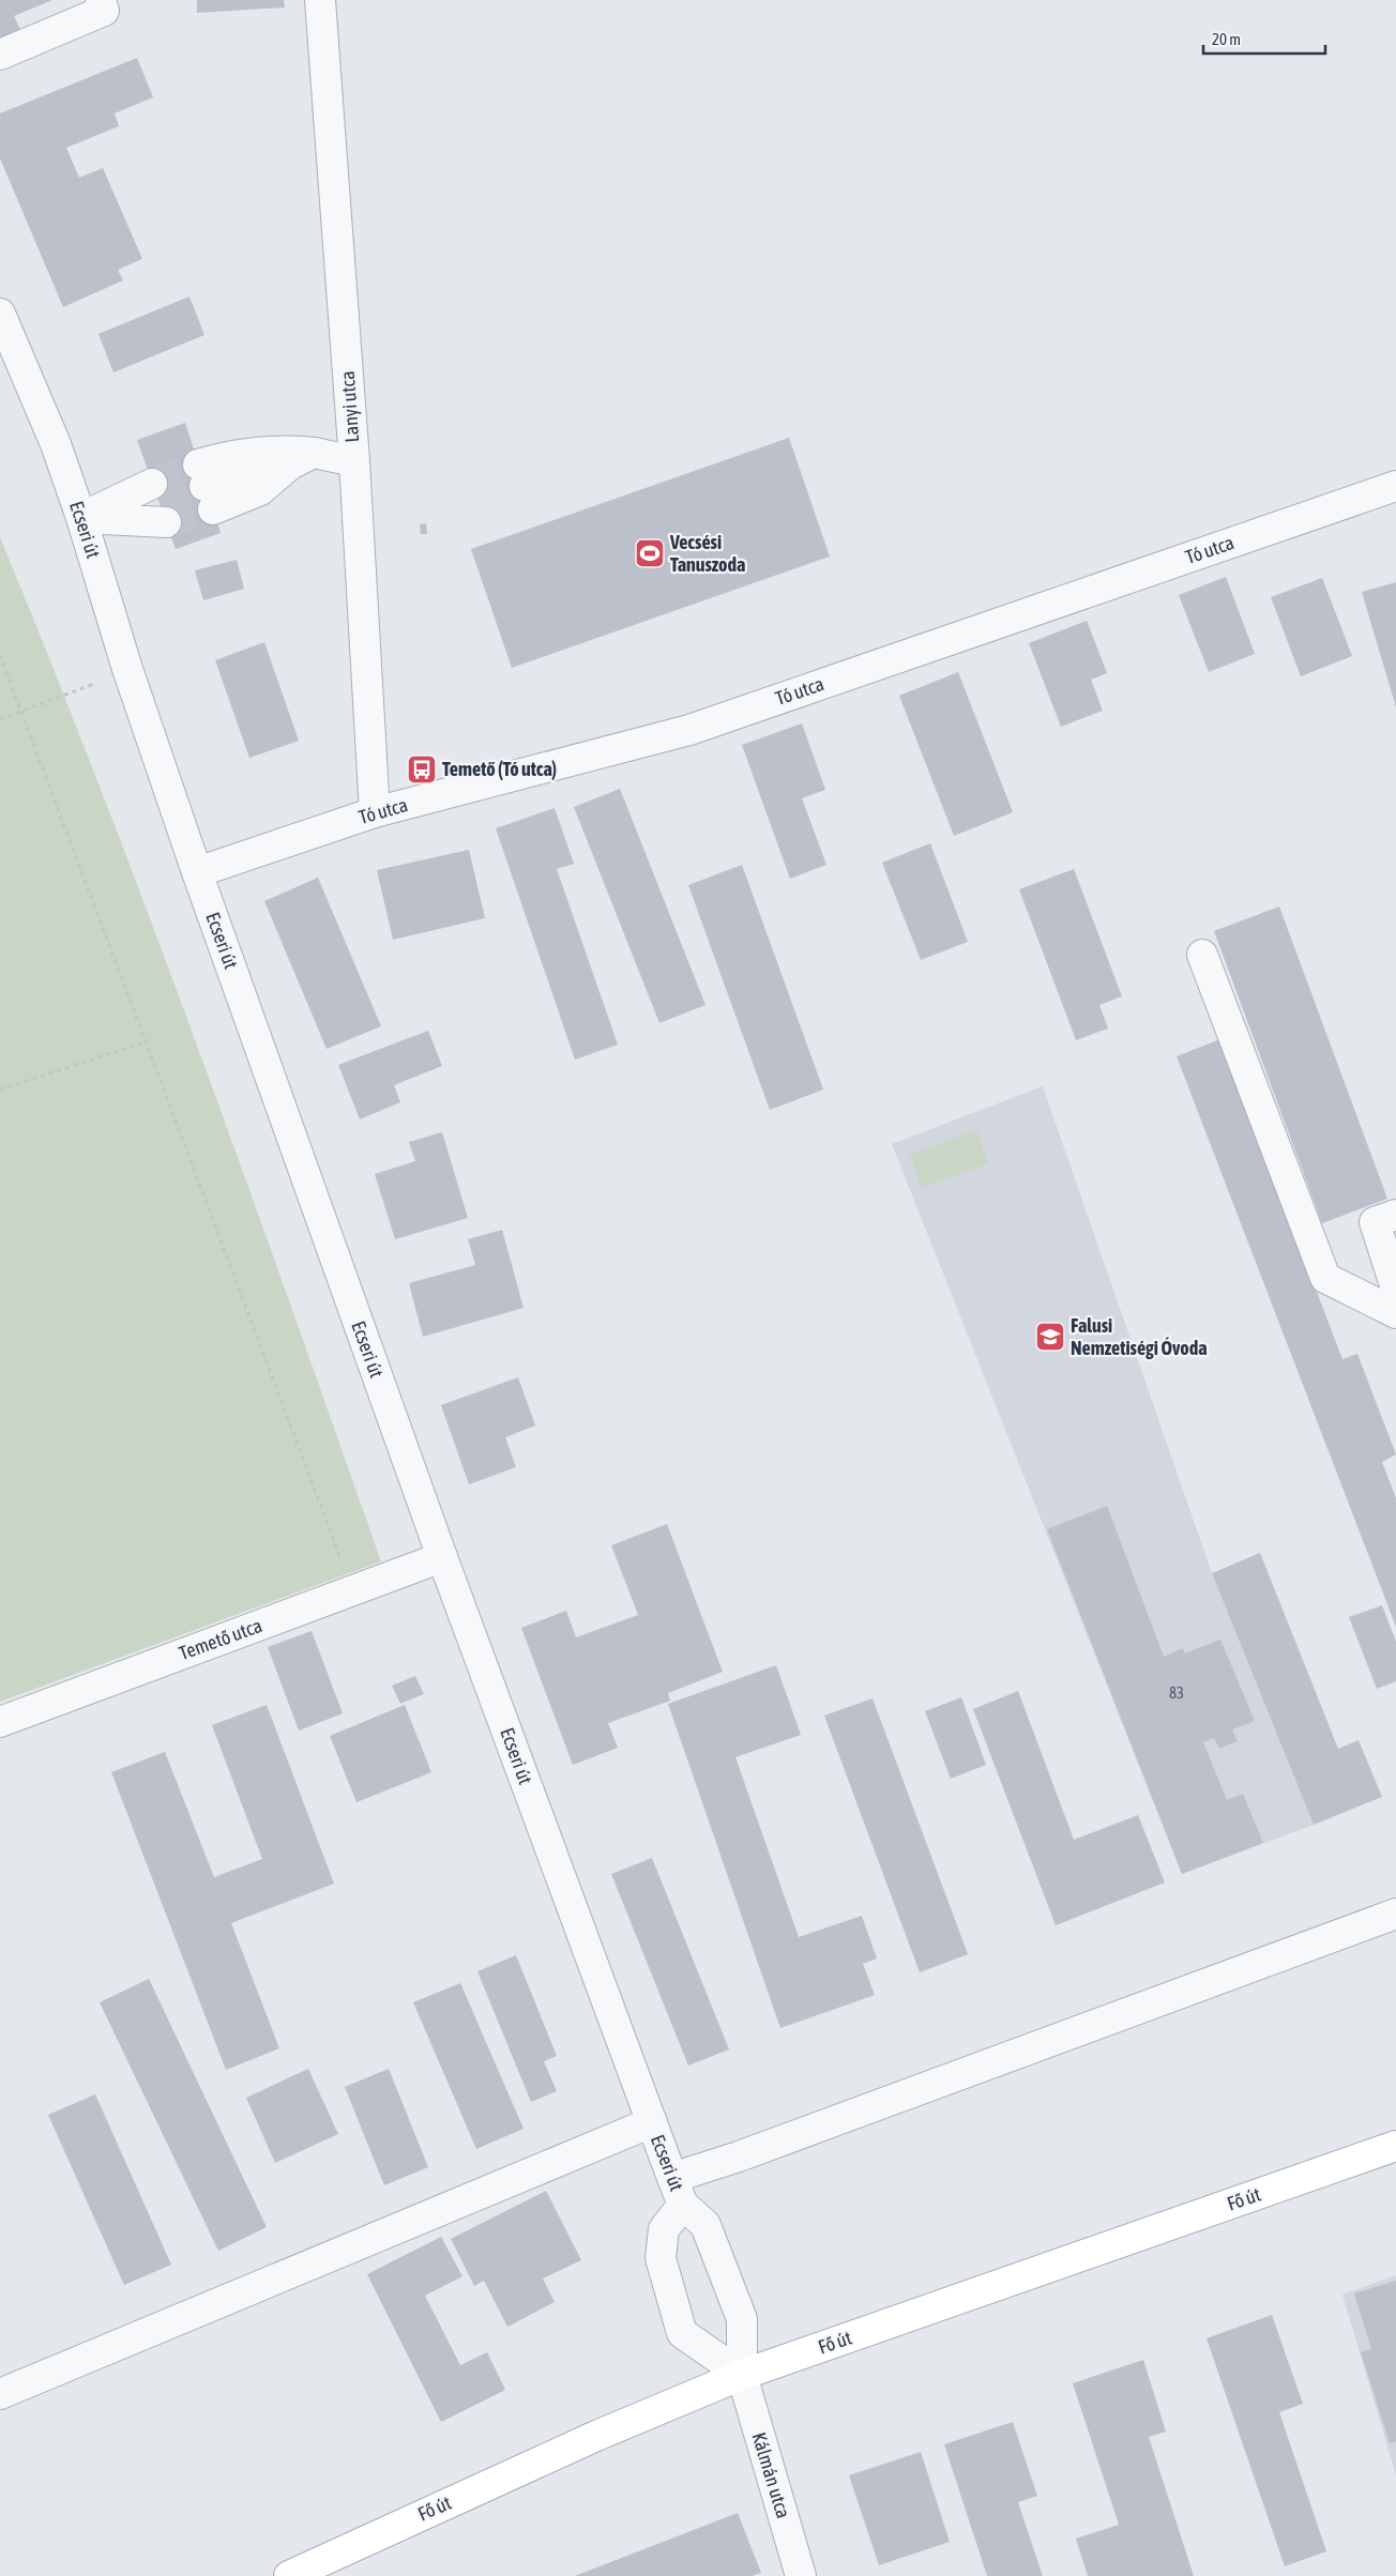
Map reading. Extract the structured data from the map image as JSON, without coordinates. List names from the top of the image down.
{
  "streets": {
    "main road": ["Fő út"],
    "street": [
      "Lanyi utca",
      "Ecseri út",
      "Tó utca",
      "Temető utca",
      "Kálmán utca"
    ]
  },
  "crossings": [
    ["Lanyi utca", "Tó utca"],
    ["Ecseri út", "Tó utca"],
    ["Ecseri út", "Temető utca"],
    ["Ecseri út", "Fő út"],
    ["Ecseri út", "Kálmán utca"],
    ["Fő út", "Kálmán utca"]
  ],
  "places": {
    "sports": ["Vecsési Tanuszoda"],
    "bus stop": ["Temető (Tó utca)"],
    "school or university": ["Falusi Nemzetiségi Óvoda"]
  },
  "house_numbers": ["83"],
  "scale_bar": "20 m"
}
